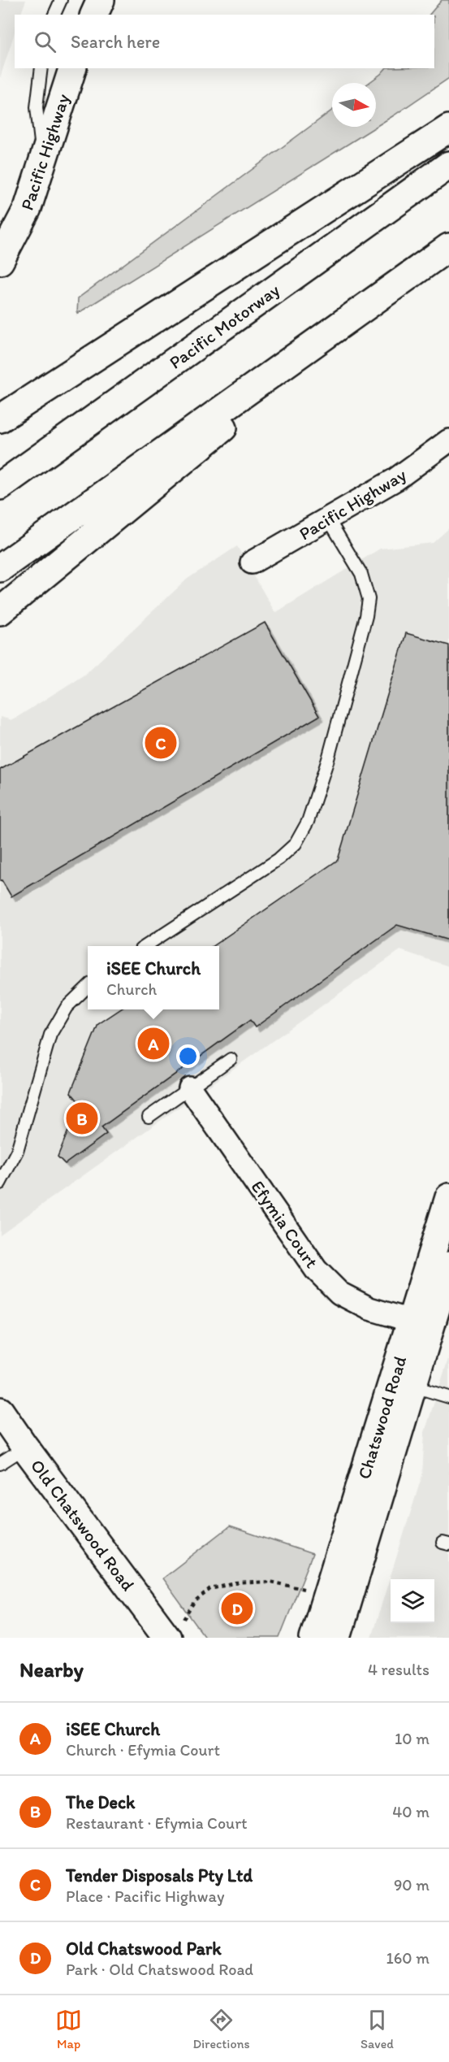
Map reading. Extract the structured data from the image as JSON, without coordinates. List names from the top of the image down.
{
  "streets": {
    "main road": [
      "Pacific Highway",
      "Pacific Motorway",
      "Chatswood Road",
      "Old Chatswood Road"
    ],
    "street": ["Efymia Court"]
  },
  "crossings": [
    ["Efymia Court", "Chatswood Road"]
  ],
  "north": "right",
  "page": {
    "search": "Search here",
    "pins": [
      "C",
      "A",
      "B",
      "D"
    ],
    "popup": ["iSEE Church", "Church"],
    "heading": ["Nearby", "4 results"],
    "list": [
      {
        "mark": "A",
        "name": "iSEE Church",
        "note": "Church · Efymia Court",
        "value": "10 m"
      },
      {
        "mark": "B",
        "name": "The Deck",
        "note": "Restaurant · Efymia Court",
        "value": "40 m"
      },
      {
        "mark": "C",
        "name": "Tender Disposals Pty Ltd",
        "note": "Place · Pacific Highway",
        "value": "90 m"
      },
      {
        "mark": "D",
        "name": "Old Chatswood Park",
        "note": "Park · Old Chatswood Road",
        "value": "160 m"
      }
    ],
    "nav": ["Map", "Directions", "Saved"]
  }
}
